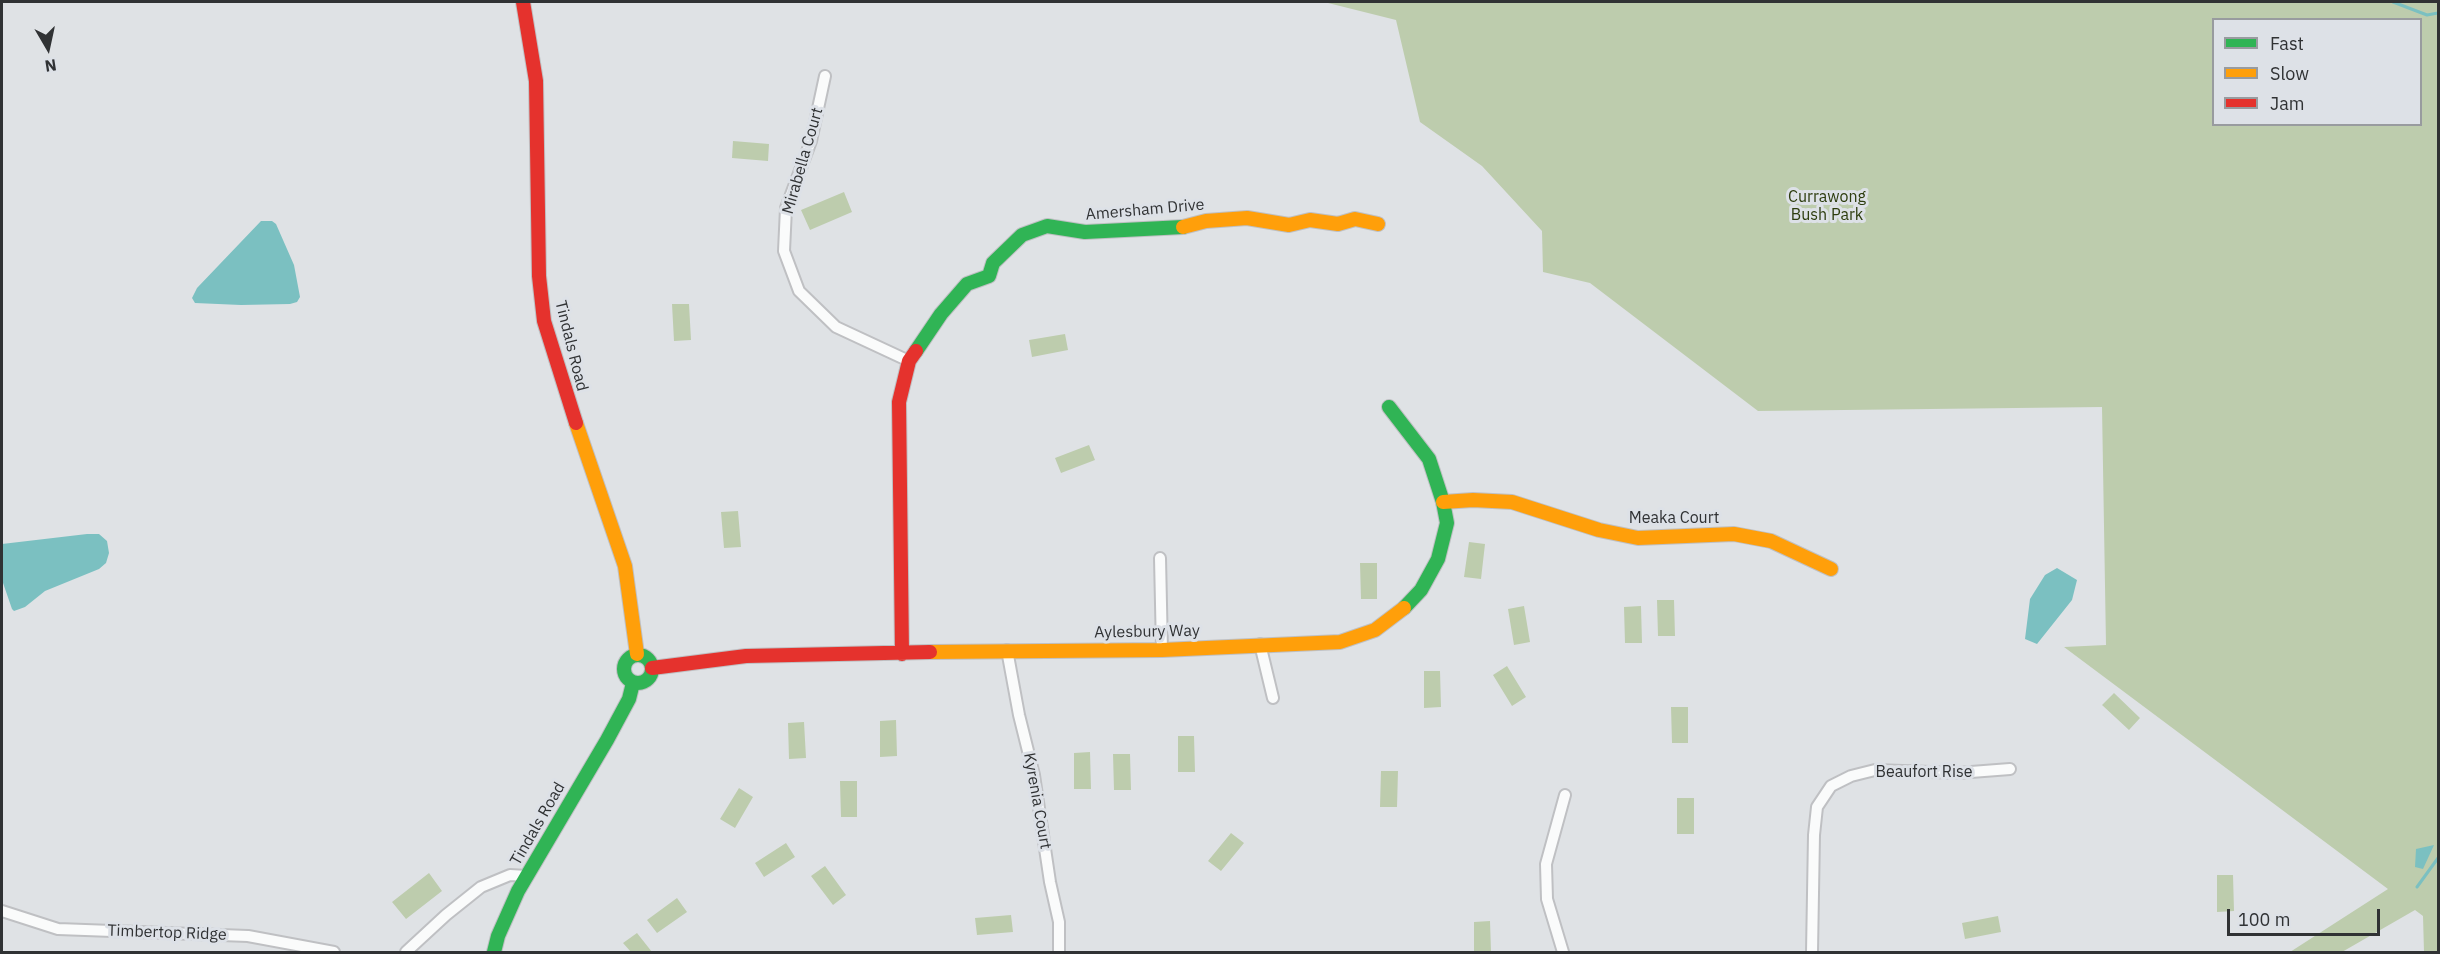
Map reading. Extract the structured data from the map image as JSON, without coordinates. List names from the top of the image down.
{
  "streets": {
    "street": [
      "Mirabella Court",
      "Amersham Drive",
      "Tindals Road",
      "Meaka Court",
      "Aylesbury Way",
      "Beaufort Rise",
      "Kyrenia Court",
      "Timbertop Ridge"
    ]
  },
  "crossings": [
    ["Mirabella Court", "Amersham Drive"],
    ["Amersham Drive", "Aylesbury Way"],
    ["Tindals Road", "Aylesbury Way"],
    ["Meaka Court", "Aylesbury Way"],
    ["Aylesbury Way", "Kyrenia Court"]
  ],
  "parks": ["Currawong Bush Park"],
  "legend": ["Fast", "Slow", "Jam"],
  "scale_bar": "100 m",
  "north": "bottom"
}
